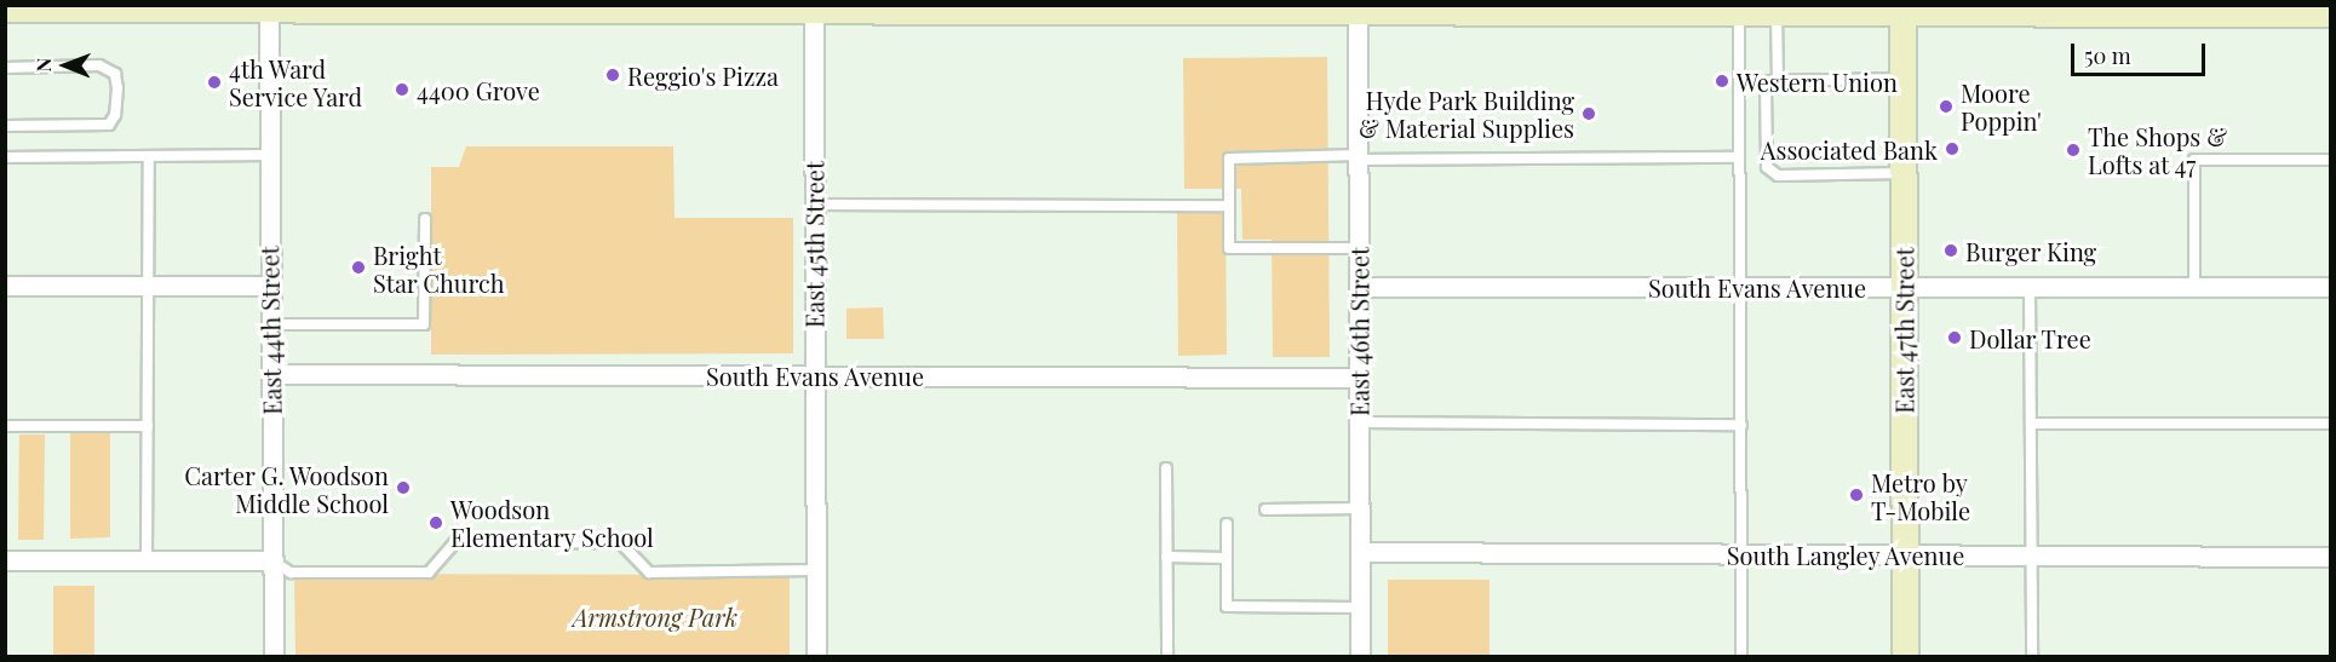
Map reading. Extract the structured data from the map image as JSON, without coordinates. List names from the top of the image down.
{
  "streets": {
    "main road": ["East 47th Street"],
    "street": [
      "East 45th Street",
      "South Evans Avenue",
      "East 44th Street",
      "East 46th Street",
      "South Langley Avenue"
    ]
  },
  "crossings": [
    ["East 45th Street", "South Evans Avenue"],
    ["South Evans Avenue", "East 44th Street"],
    ["South Evans Avenue", "East 47th Street"],
    ["South Evans Avenue", "East 46th Street"],
    ["East 47th Street", "South Langley Avenue"],
    ["East 46th Street", "South Langley Avenue"]
  ],
  "parks": ["Armstrong Park"],
  "places": [
    "Reggio's Pizza",
    "Western Union",
    "4th Ward Service Yard",
    "4400 Grove",
    "Moore Poppin'",
    "Hyde Park Building & Material Supplies",
    "Associated Bank",
    "The Shops & Lofts at 47",
    "Burger King",
    "Bright Star Church",
    "Dollar Tree",
    "Carter G. Woodson Middle School",
    "Metro by T-Mobile",
    "Woodson Elementary School"
  ],
  "scale_bar": "50 m",
  "north": "left"
}
